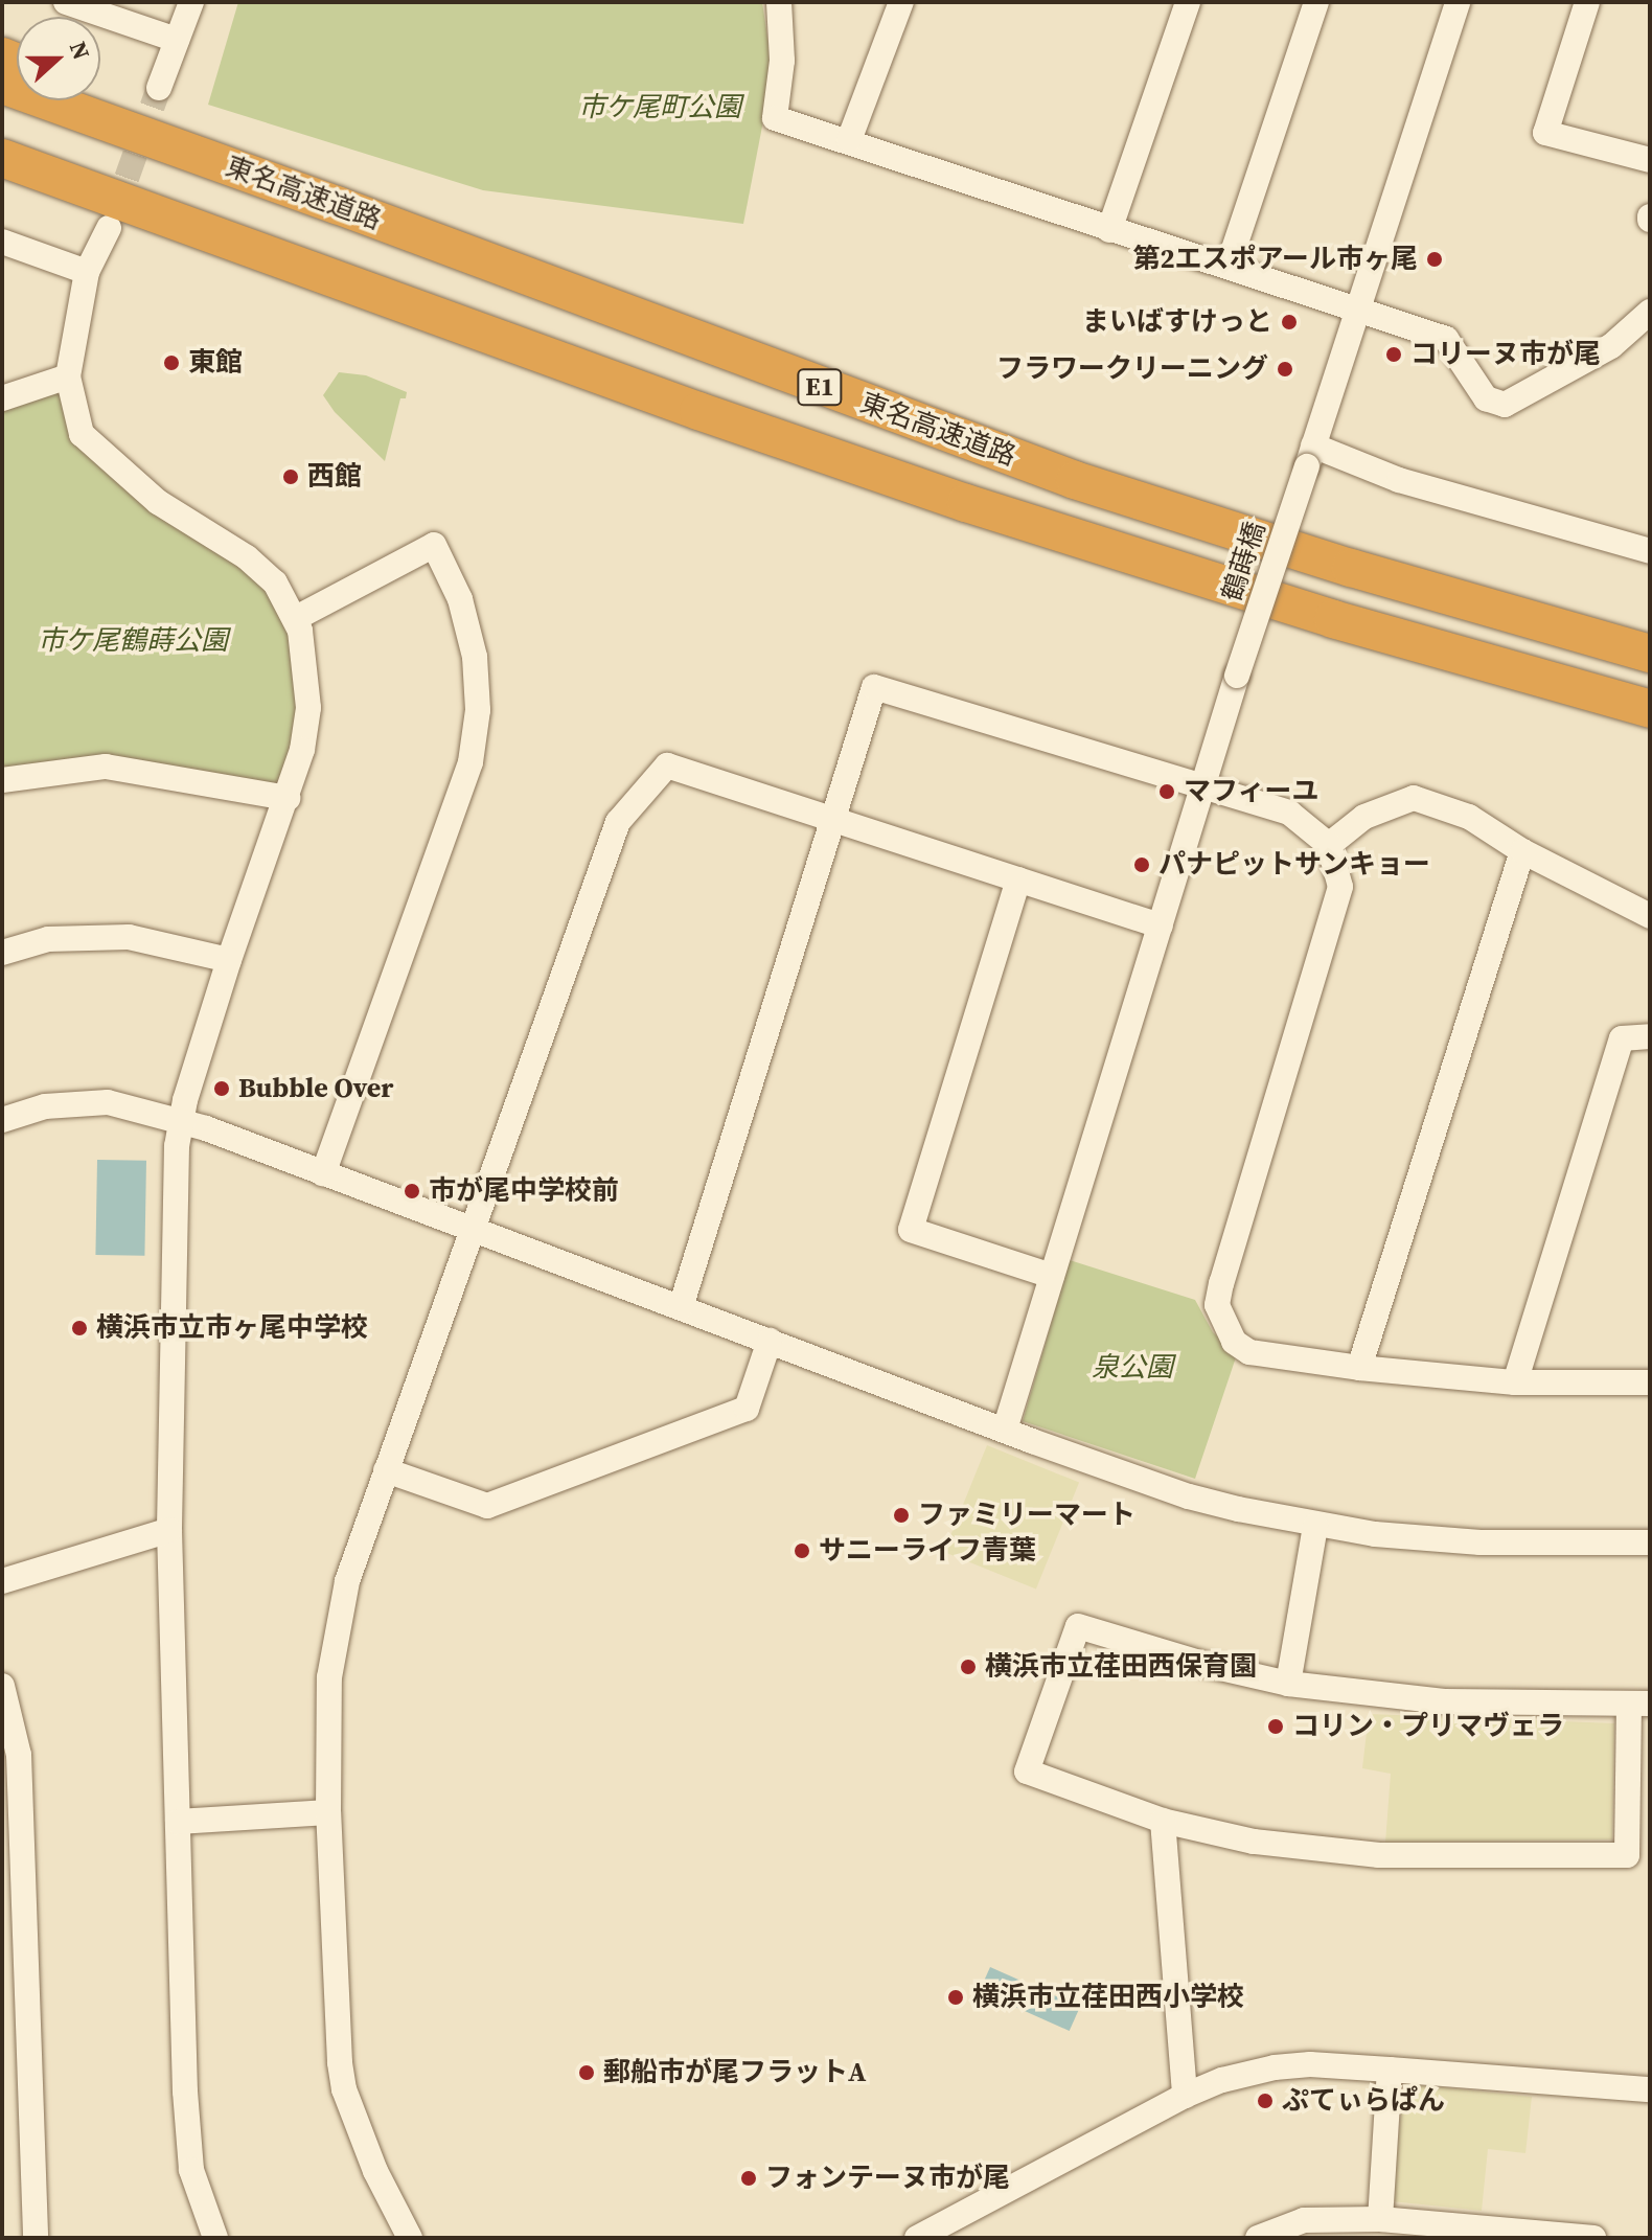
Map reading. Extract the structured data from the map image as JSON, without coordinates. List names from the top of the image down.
{
  "streets": {
    "highway": ["東名高速道路", "E1"],
    "street": ["鶴蒔橋"]
  },
  "parks": ["市ケ尾町公園", "市ケ尾鶴蒔公園", "泉公園"],
  "places": [
    "第2エスポアール市ヶ尾",
    "まいばすけっと",
    "コリーヌ市が尾",
    "東館",
    "フラワークリーニング",
    "西館",
    "マフィーユ",
    "パナピットサンキョー",
    "Bubble Over",
    "市が尾中学校前",
    "横浜市立市ヶ尾中学校",
    "ファミリーマート",
    "サニーライフ青葉",
    "横浜市立荏田西保育園",
    "コリン・プリマヴェラ",
    "横浜市立荏田西小学校",
    "郵船市が尾フラットA",
    "ぷてぃらぱん",
    "フォンテーヌ市が尾"
  ],
  "north": "right"
}
